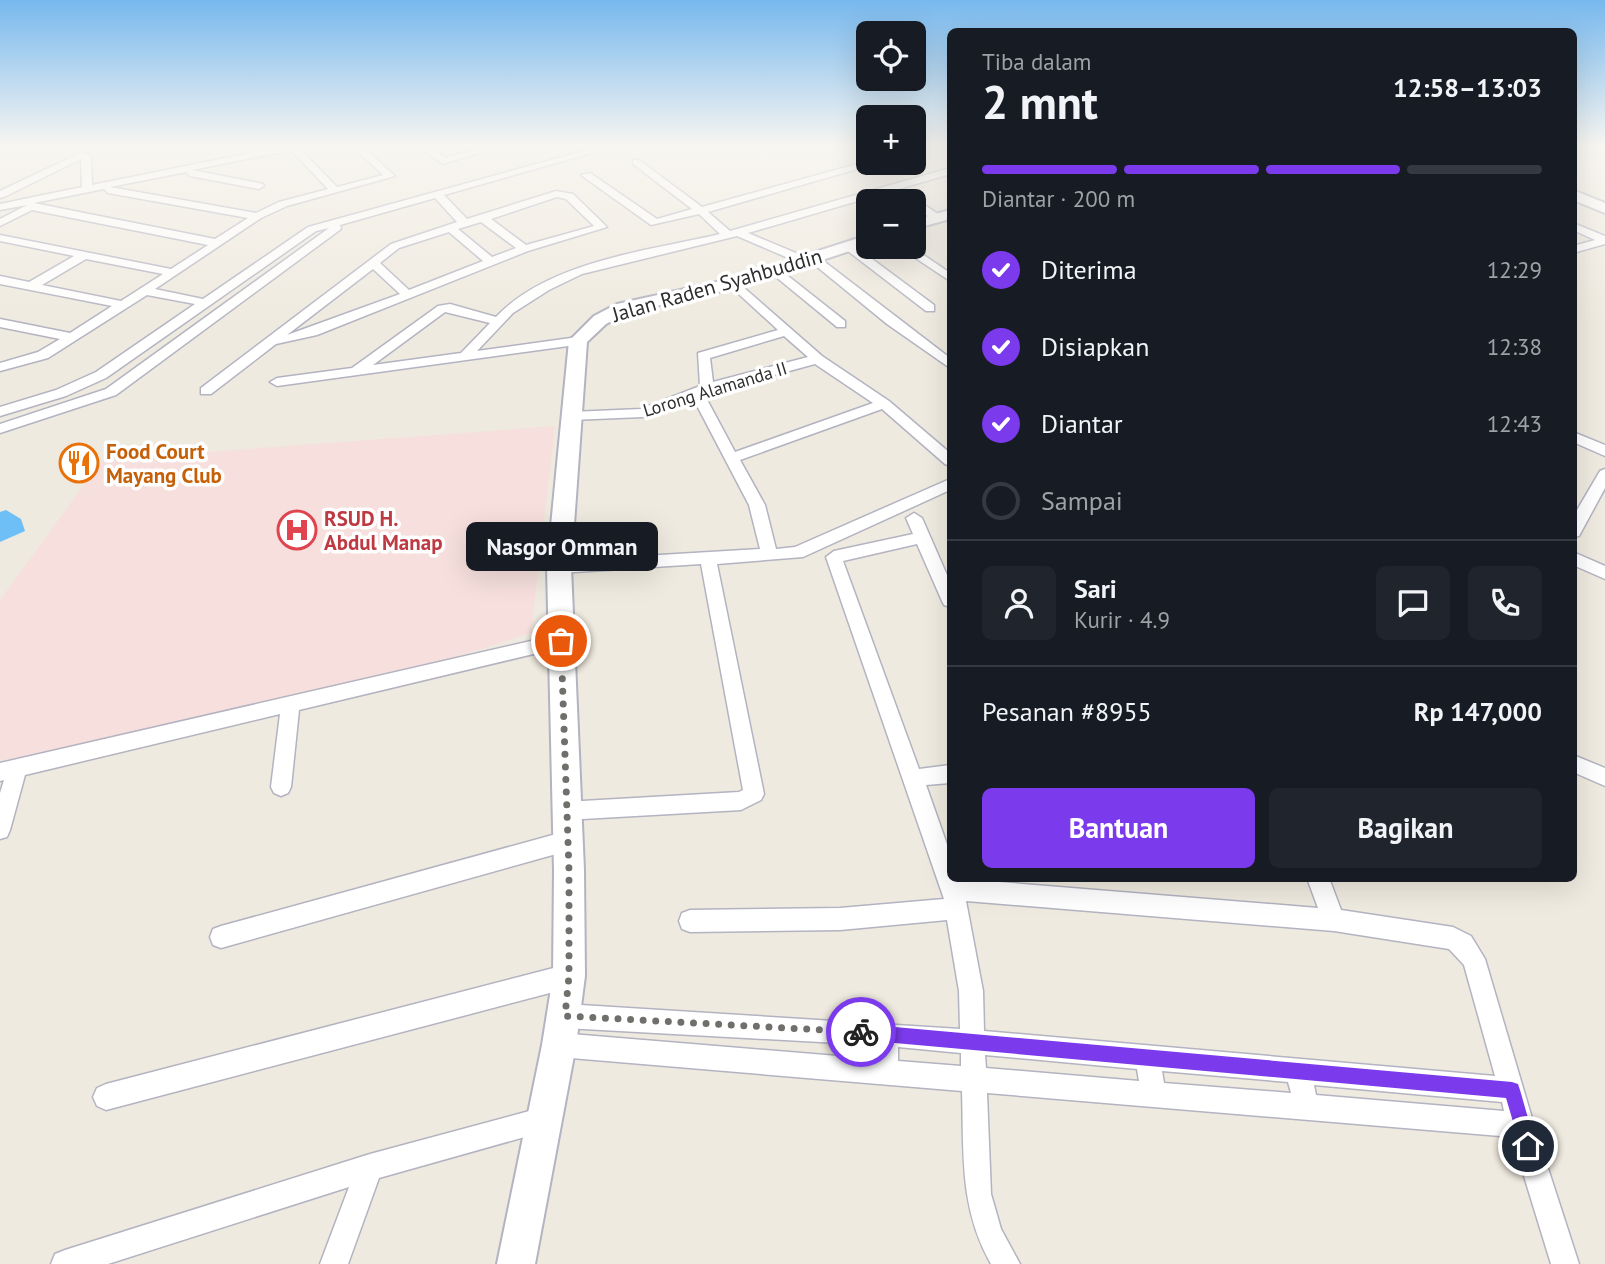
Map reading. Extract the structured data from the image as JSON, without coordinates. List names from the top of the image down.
{
  "streets": {
    "main road": ["Jalan Raden Syahbuddin"],
    "street": ["Lorong Alamanda II"]
  },
  "places": {
    "restaurant": ["Food Court Mayang Club"],
    "hospital": ["RSUD H. Abdul Manap"],
    "other": ["Nasgor Omman"]
  },
  "page": {
    "map_buttons": ["+", "−"],
    "heading": ["2 mnt", "Tiba dalam", "12:58–13:03"],
    "panel": [
      "Sari",
      "Kurir · 4.9",
      "Pesanan #8955",
      "Rp 147,000"
    ],
    "bar": "Diantar · 200 m",
    "list": [
      ["Diterima", "12:29"],
      ["Disiapkan", "12:38"],
      ["Diantar", "12:43"],
      "Sampai"
    ],
    "bubble": "Nasgor Omman",
    "buttons": ["Bantuan", "Bagikan"]
  }
}
